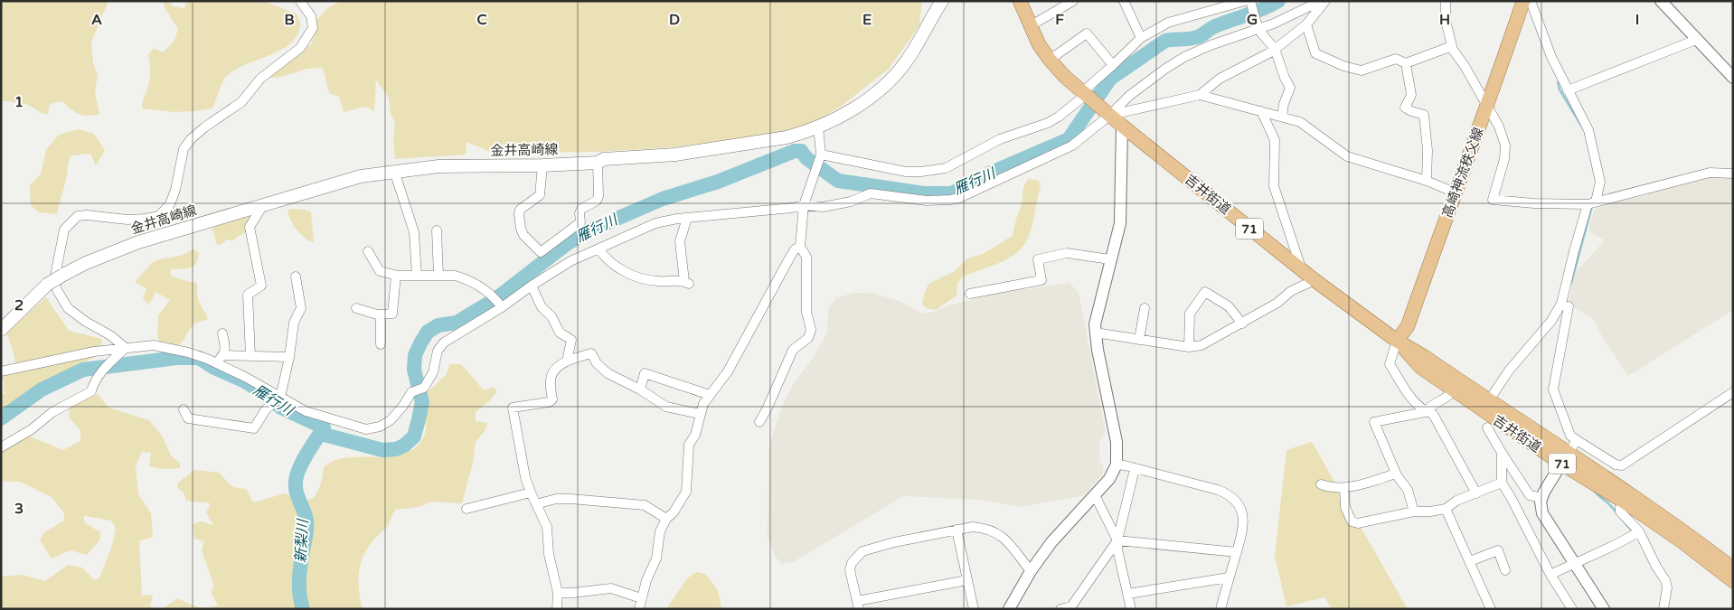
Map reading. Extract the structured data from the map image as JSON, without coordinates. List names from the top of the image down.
{
  "streets": {
    "main road": [
      "金井高崎線",
      "高崎神流秩父線",
      "吉井街道",
      "71"
    ]
  },
  "crossings": [
    ["高崎神流秩父線", "吉井街道"],
    ["吉井街道", "71"]
  ],
  "water": ["雁行川", "新梨川"],
  "grid": {
    "columns": [
      "A",
      "B",
      "C",
      "D",
      "E",
      "F",
      "G",
      "H",
      "I"
    ],
    "rows": ["1", "2", "3"]
  }
}
